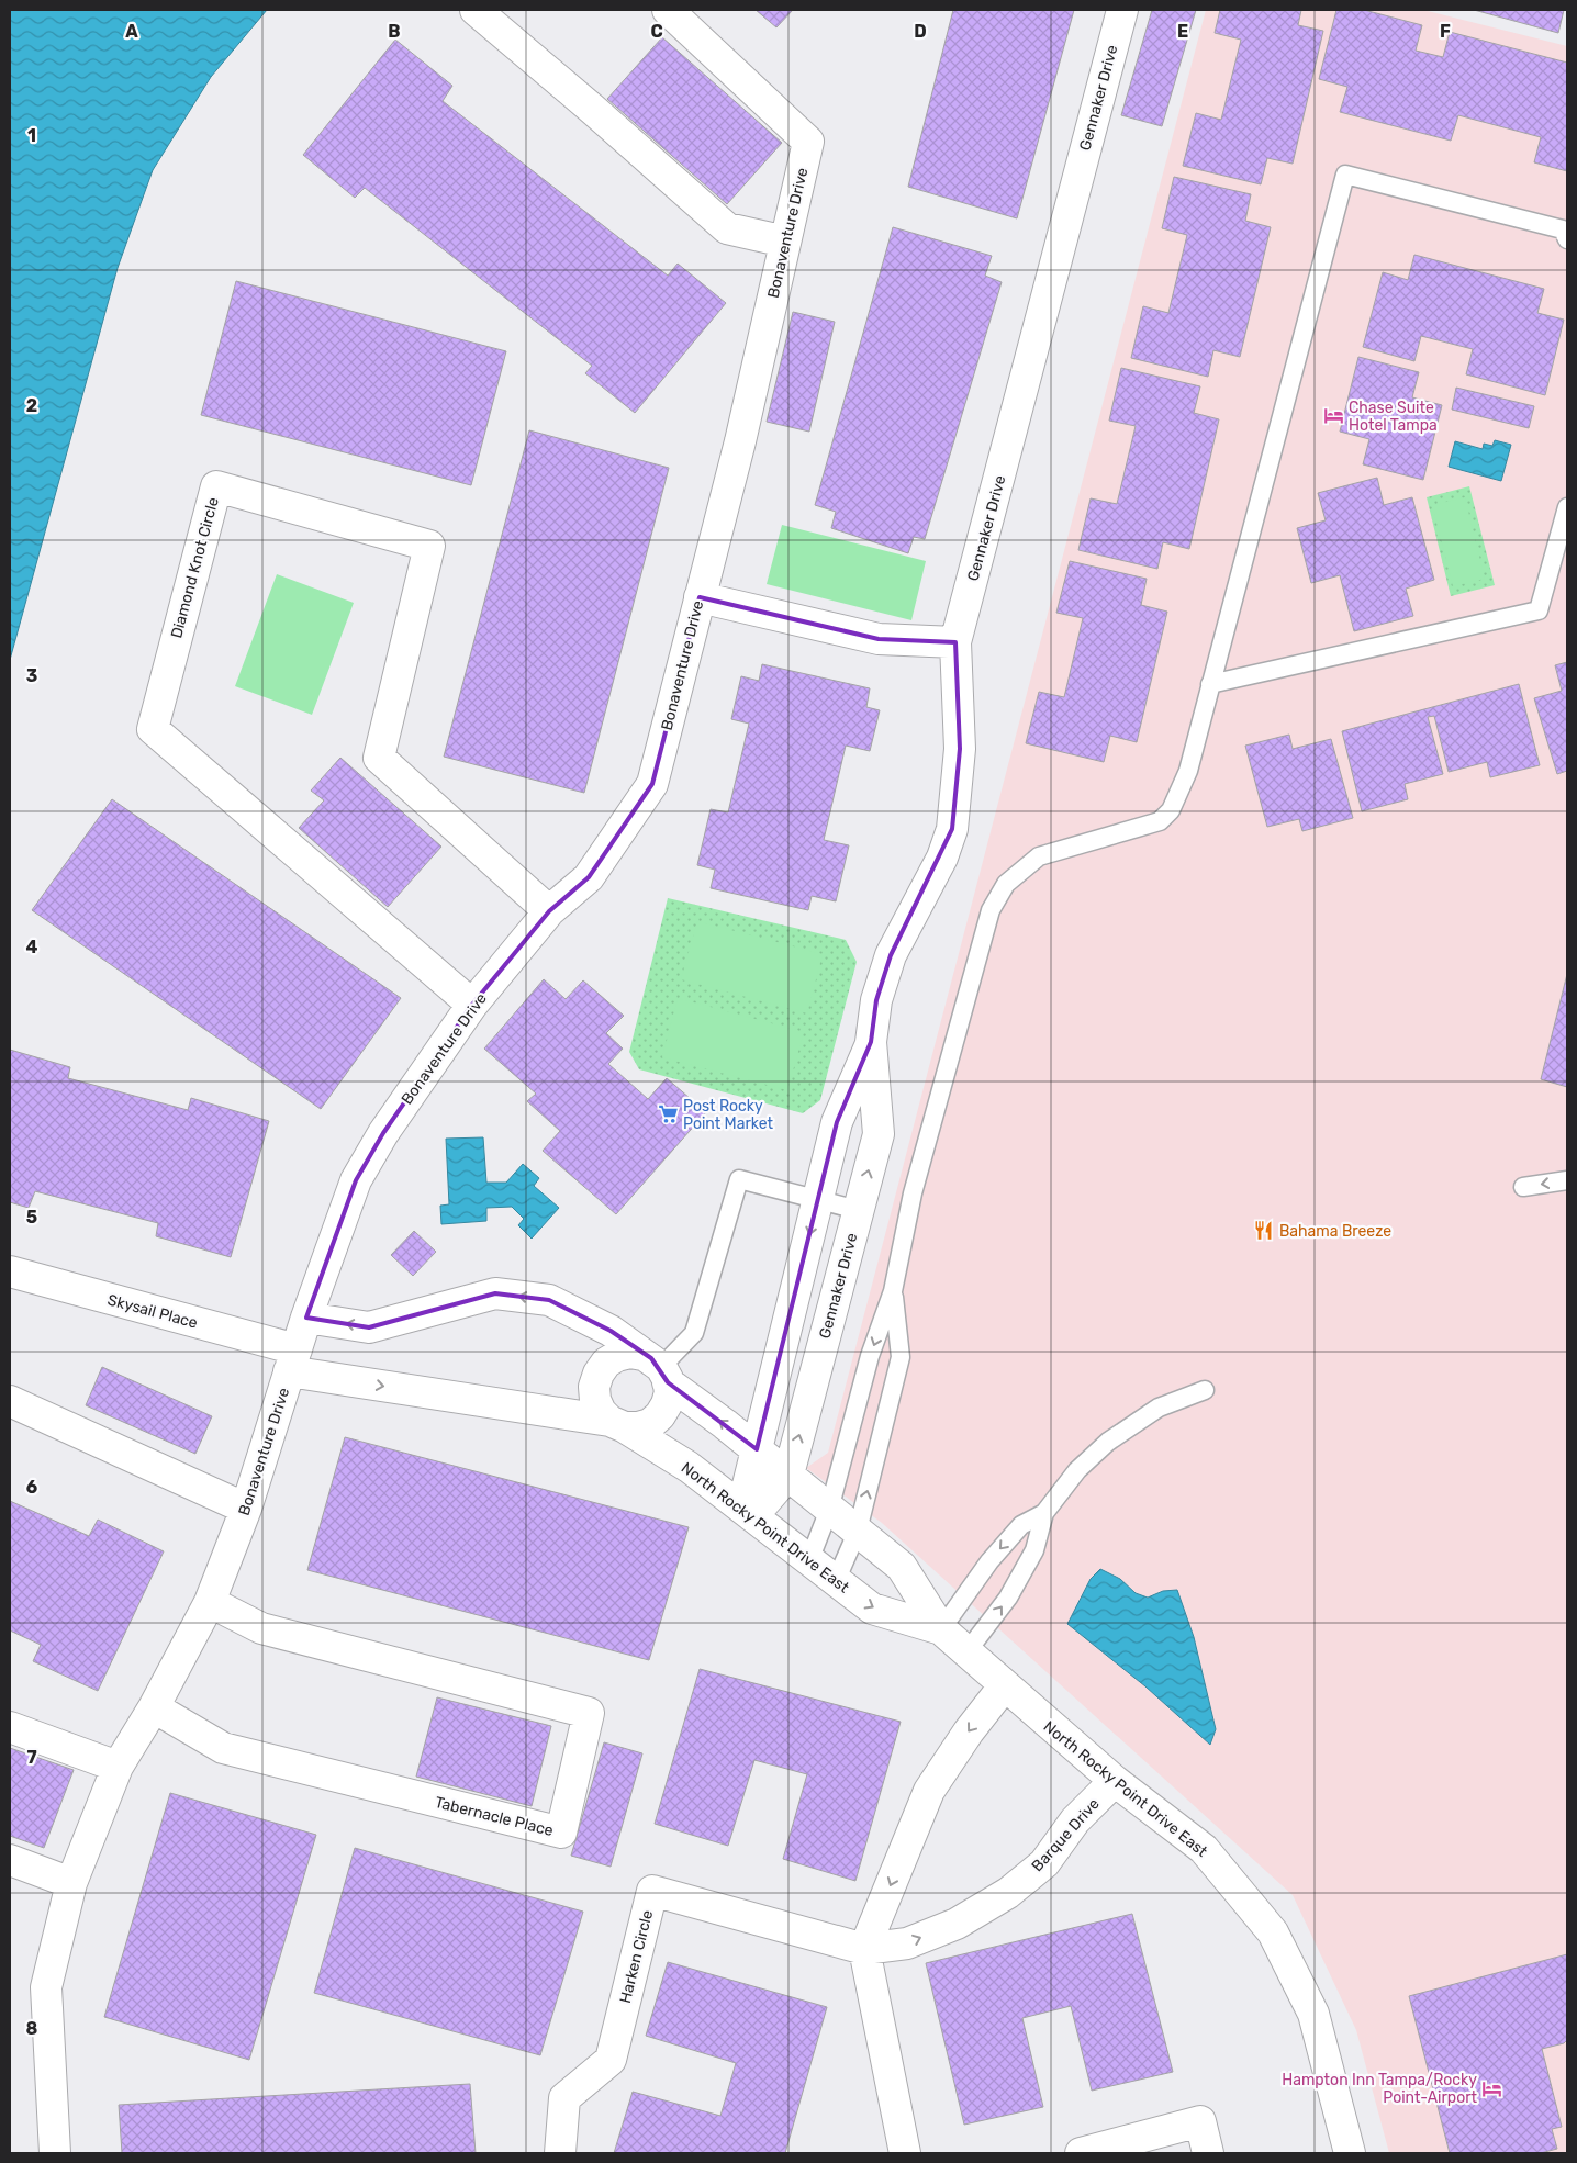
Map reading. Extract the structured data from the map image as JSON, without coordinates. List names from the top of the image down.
{
  "streets": {
    "street": [
      "Gennaker Drive",
      "Bonaventure Drive",
      "Diamond Knot Circle",
      "Skysail Place",
      "North Rocky Point Drive East",
      "Tabernacle Place",
      "Barque Drive",
      "Harken Circle"
    ]
  },
  "crossings": [
    ["Gennaker Drive", "North Rocky Point Drive East"],
    ["Bonaventure Drive", "Diamond Knot Circle"],
    ["Bonaventure Drive", "Skysail Place"],
    ["Bonaventure Drive", "North Rocky Point Drive East"],
    ["Bonaventure Drive", "Tabernacle Place"],
    ["Skysail Place", "North Rocky Point Drive East"],
    ["North Rocky Point Drive East", "Barque Drive"],
    ["Barque Drive", "Harken Circle"]
  ],
  "one_way": ["Barque Drive"],
  "places": {
    "hotel": ["Chase Suite Hotel Tampa", "Hampton Inn Tampa/Rocky Point-Airport"],
    "supermarket": ["Post Rocky Point Market"],
    "restaurant": ["Bahama Breeze"]
  },
  "grid": {
    "columns": [
      "A",
      "B",
      "C",
      "D",
      "E",
      "F"
    ],
    "rows": [
      "1",
      "2",
      "3",
      "4",
      "5",
      "6",
      "7",
      "8"
    ]
  }
}
